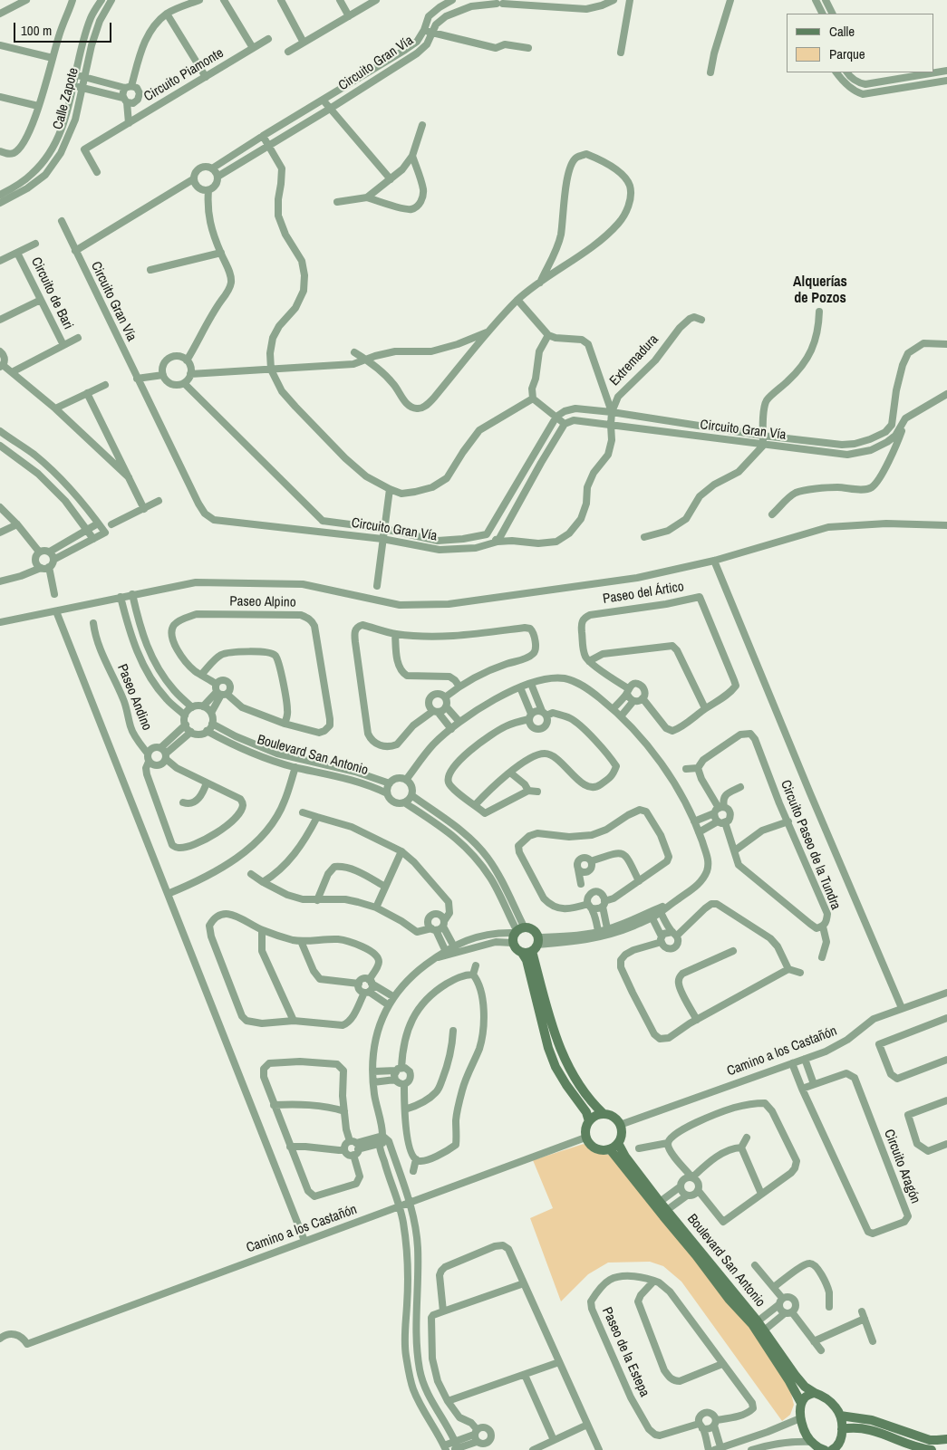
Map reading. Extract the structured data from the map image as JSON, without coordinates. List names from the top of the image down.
{
  "streets": {
    "street": [
      "Circuito Gran Vía",
      "Circuito Piamonte",
      "Calle Zapote",
      "Circuito de Bari",
      "Extremadura",
      "Paseo del Ártico",
      "Paseo Alpino",
      "Paseo Andino",
      "Boulevard San Antonio",
      "Circuito Paseo de la Tundra",
      "Camino a los Castañón",
      "Circuito Aragón",
      "Paseo de la Estepa"
    ]
  },
  "crossings": [
    ["Circuito Gran Vía", "Extremadura"],
    ["Circuito Piamonte", "Calle Zapote"],
    ["Paseo Andino", "Boulevard San Antonio"],
    ["Boulevard San Antonio", "Camino a los Castañón"],
    ["Camino a los Castañón", "Circuito Aragón"]
  ],
  "districts": ["Alquerías de Pozos"],
  "legend": ["Calle", "Parque"],
  "scale_bar": "100 m"
}
